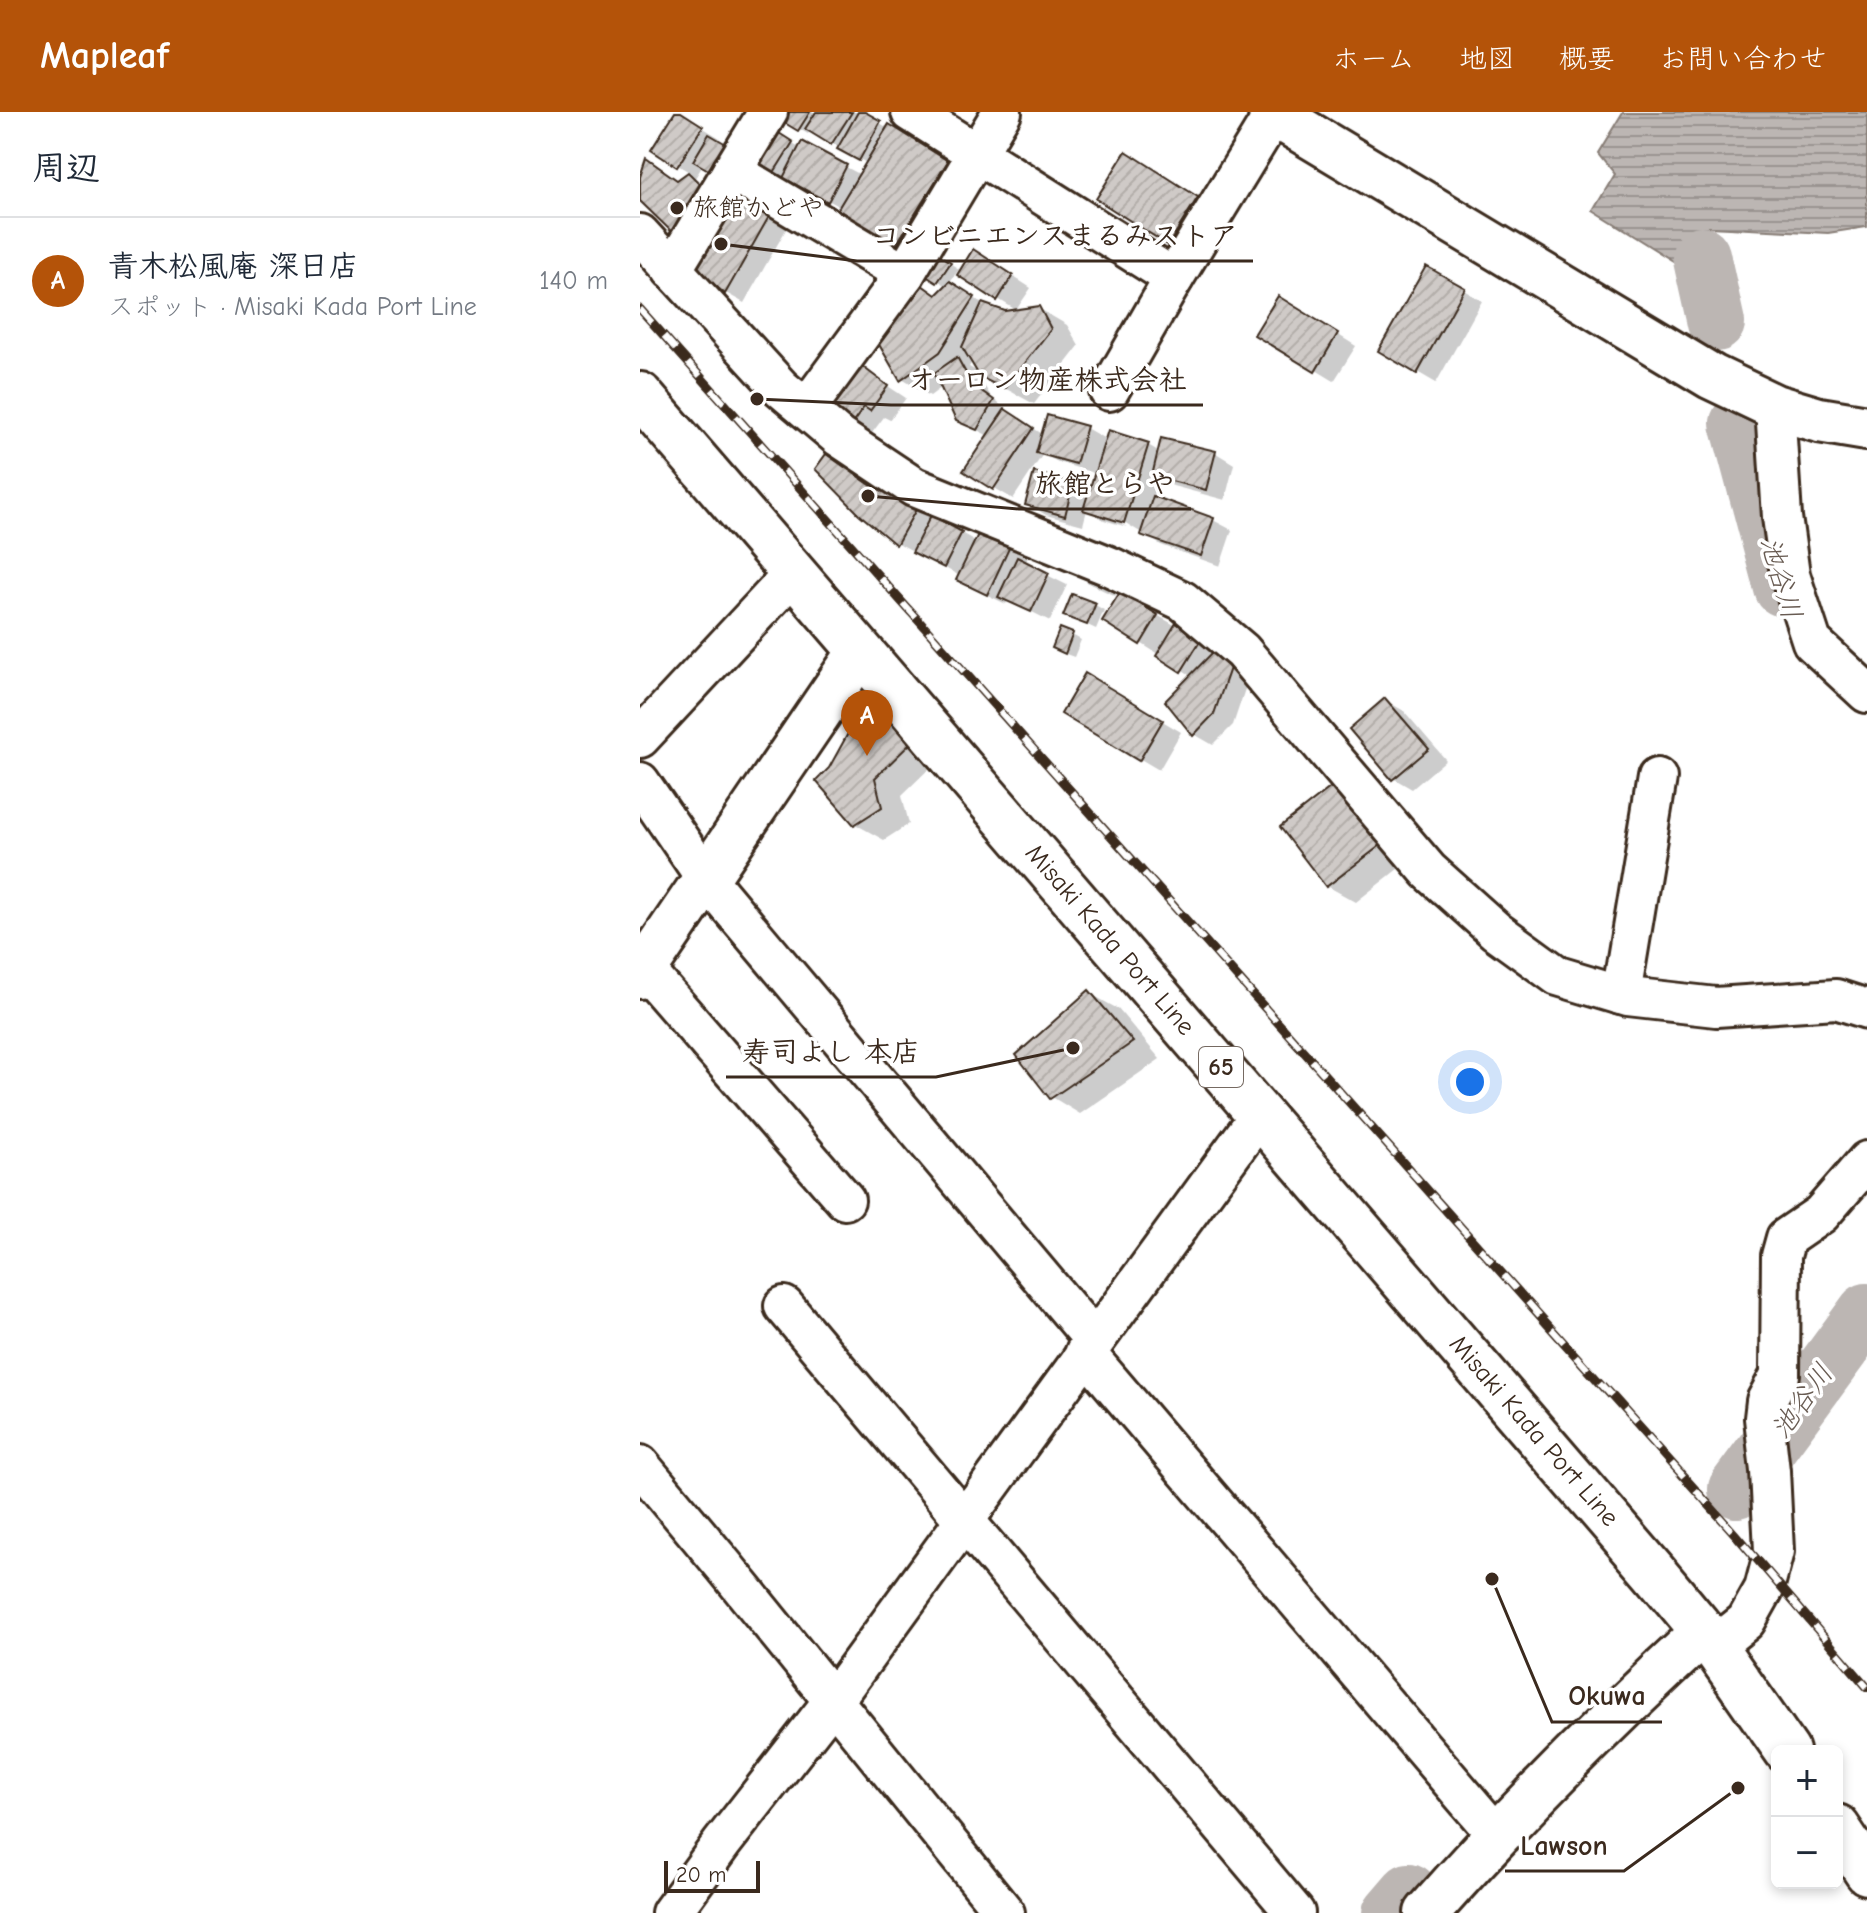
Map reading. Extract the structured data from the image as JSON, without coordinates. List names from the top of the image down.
{
  "streets": {
    "main road": ["Misaki Kada Port Line", "65"]
  },
  "water": ["池谷川"],
  "places": [
    "旅館かどや",
    "コンビニエンスまるみストア",
    "オーロン物産株式会社",
    "旅館とらや",
    "寿司よし 本店",
    "Okuwa",
    "Lawson"
  ],
  "scale_bar": "20 m",
  "page": {
    "header": "Mapleaf",
    "nav": [
      "ホーム",
      "地図",
      "概要",
      "お問い合わせ"
    ],
    "heading": "周辺",
    "list": [
      {
        "mark": "A",
        "name": "青木松風庵 深日店",
        "note": "スポット · Misaki Kada Port Line",
        "value": "140 m"
      }
    ],
    "pins": "A",
    "map_buttons": ["+", "−"],
    "scale": "20 m"
  }
}
